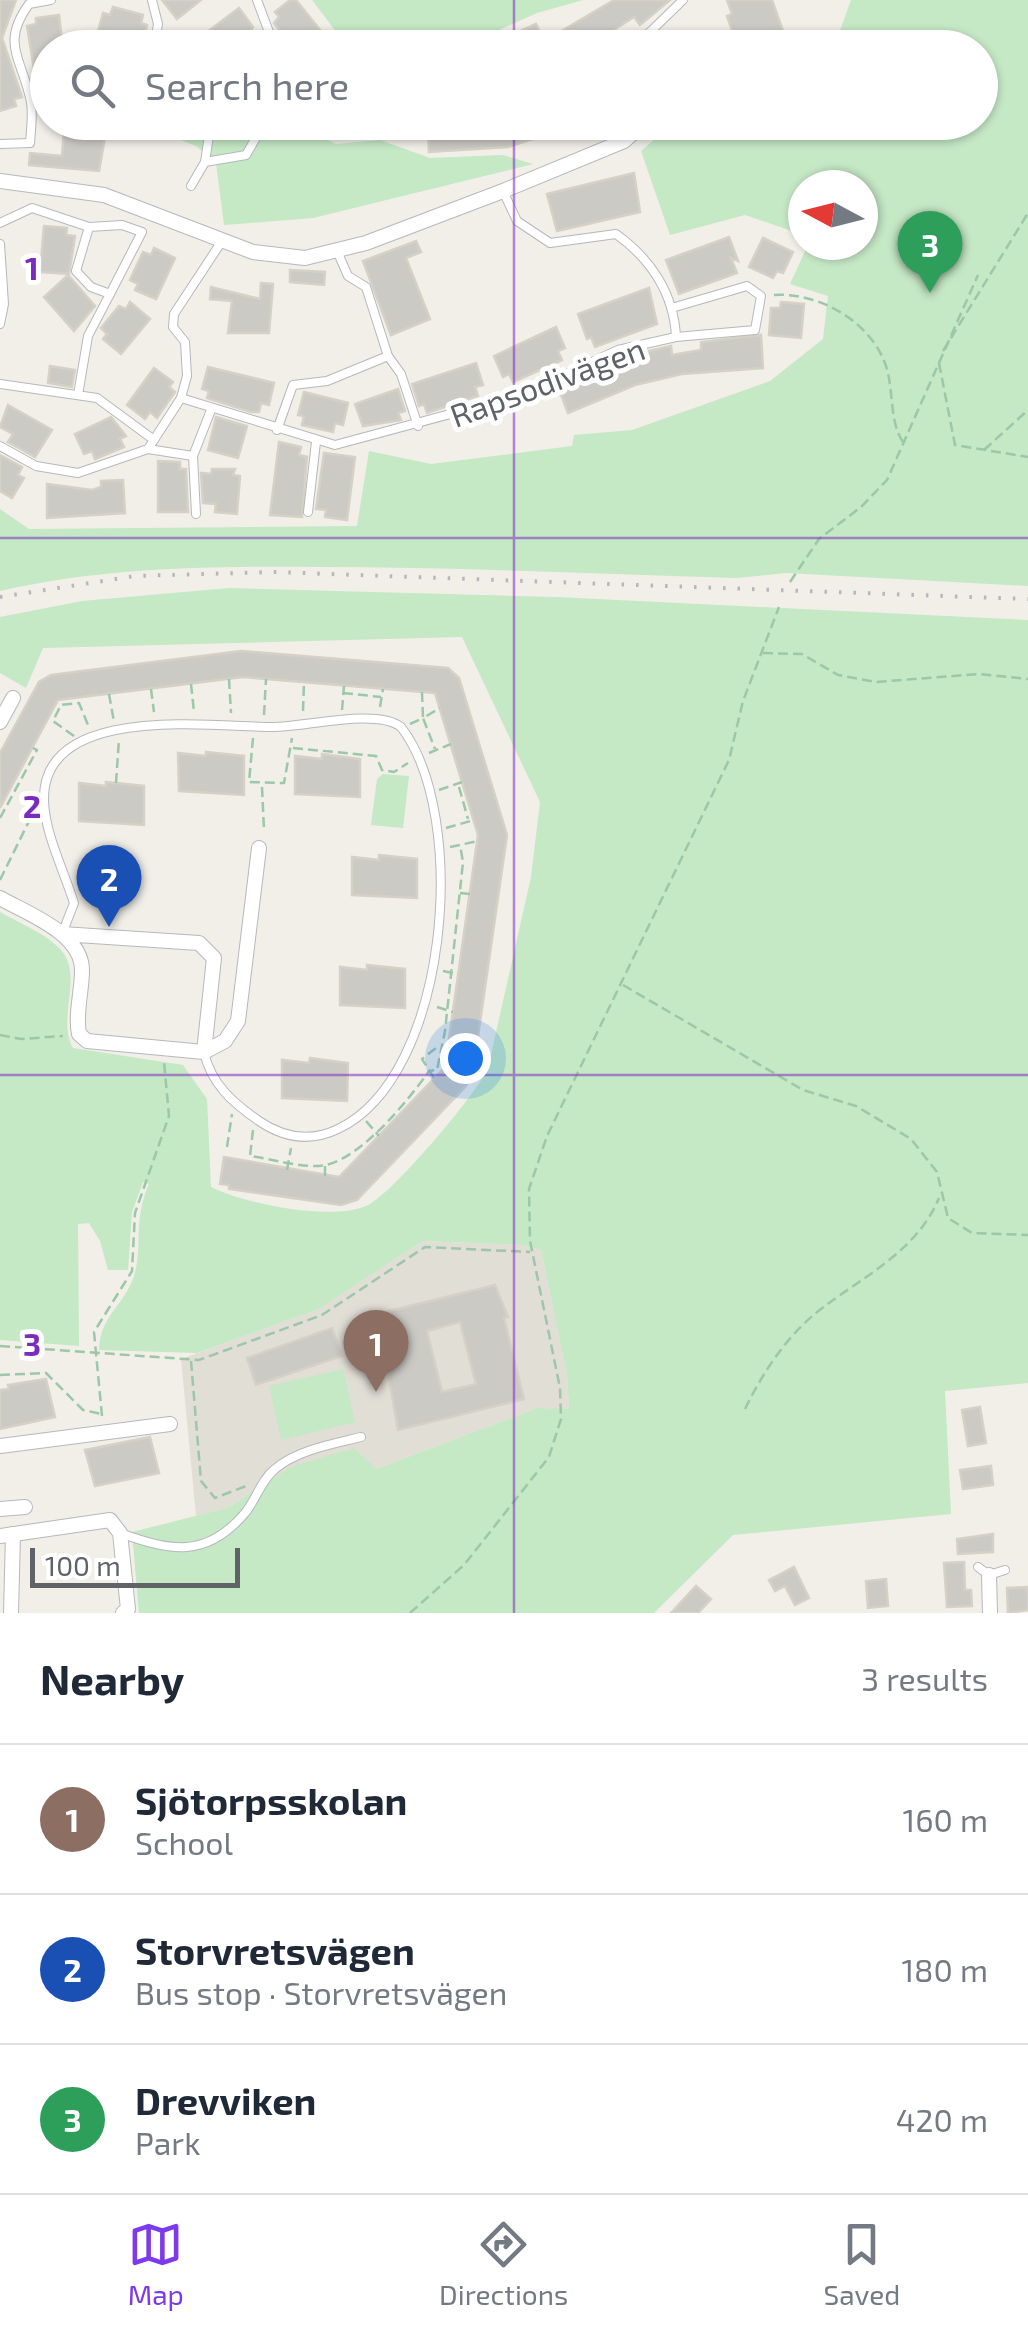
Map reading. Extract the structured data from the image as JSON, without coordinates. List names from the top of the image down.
{
  "streets": {
    "lane": ["Rapsodivägen"]
  },
  "scale_bar": "100 m",
  "north": "left",
  "page": {
    "search": "Search here",
    "pins": ["3", "2", "1"],
    "scale": "100 m",
    "heading": ["Nearby", "3 results"],
    "list": [
      {
        "mark": "1",
        "name": "Sjötorpsskolan",
        "note": "School",
        "value": "160 m"
      },
      {
        "mark": "2",
        "name": "Storvretsvägen",
        "note": "Bus stop · Storvretsvägen",
        "value": "180 m"
      },
      {
        "mark": "3",
        "name": "Drevviken",
        "note": "Park",
        "value": "420 m"
      }
    ],
    "nav": ["Map", "Directions", "Saved"]
  },
  "grid": {
    "rows": ["1", "2", "3"]
  }
}
